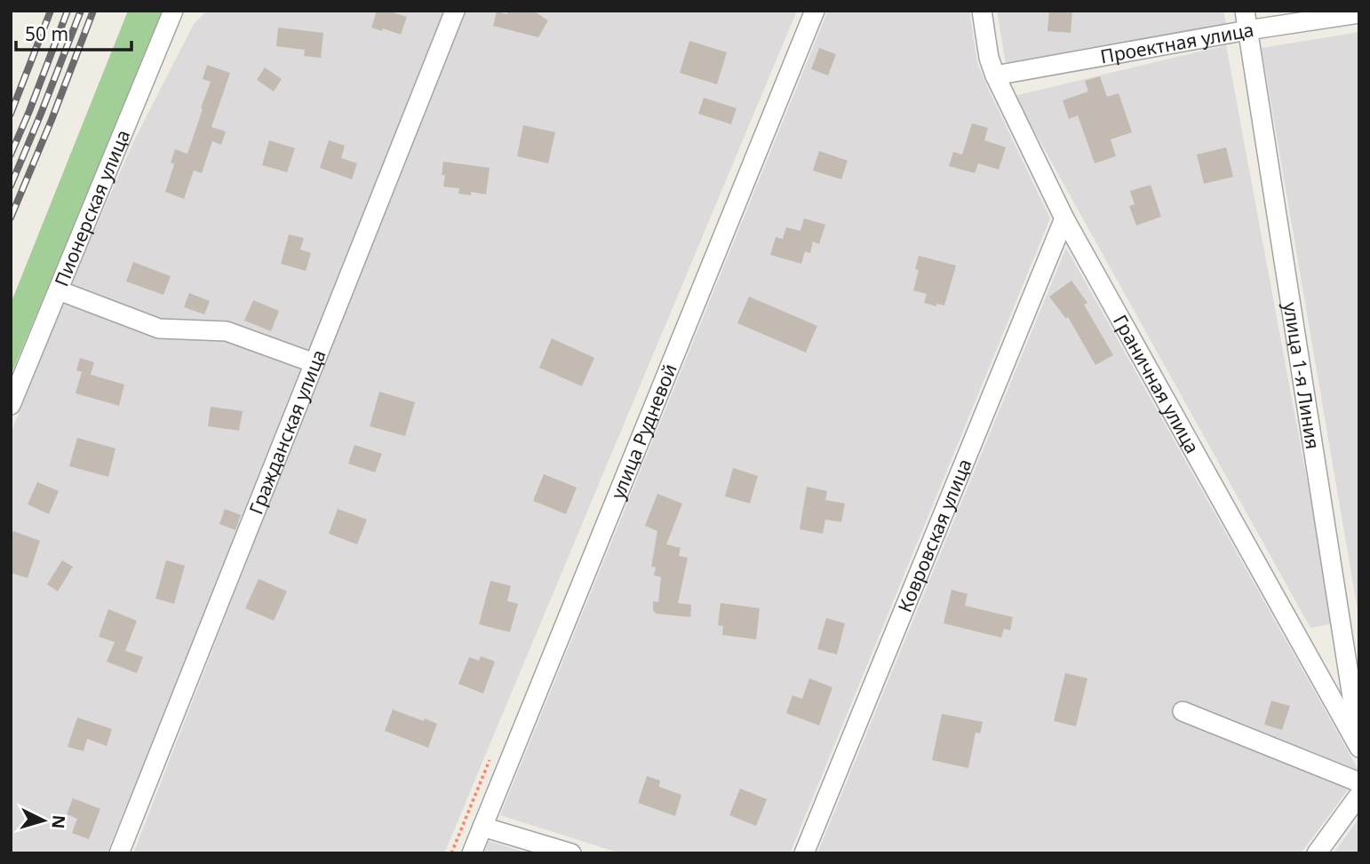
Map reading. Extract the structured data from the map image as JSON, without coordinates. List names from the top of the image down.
{
  "streets": {
    "street": [
      "Проектная улица",
      "Пионерская улица",
      "улица 1-я Линия",
      "Граничная улица",
      "улица Рудневой",
      "Гражданская улица",
      "Ковровская улица"
    ]
  },
  "crossings": [
    ["Проектная улица", "улица 1-я Линия"],
    ["Проектная улица", "Граничная улица"],
    ["Граничная улица", "Ковровская улица"]
  ],
  "scale_bar": "50 m",
  "north": "right"
}
